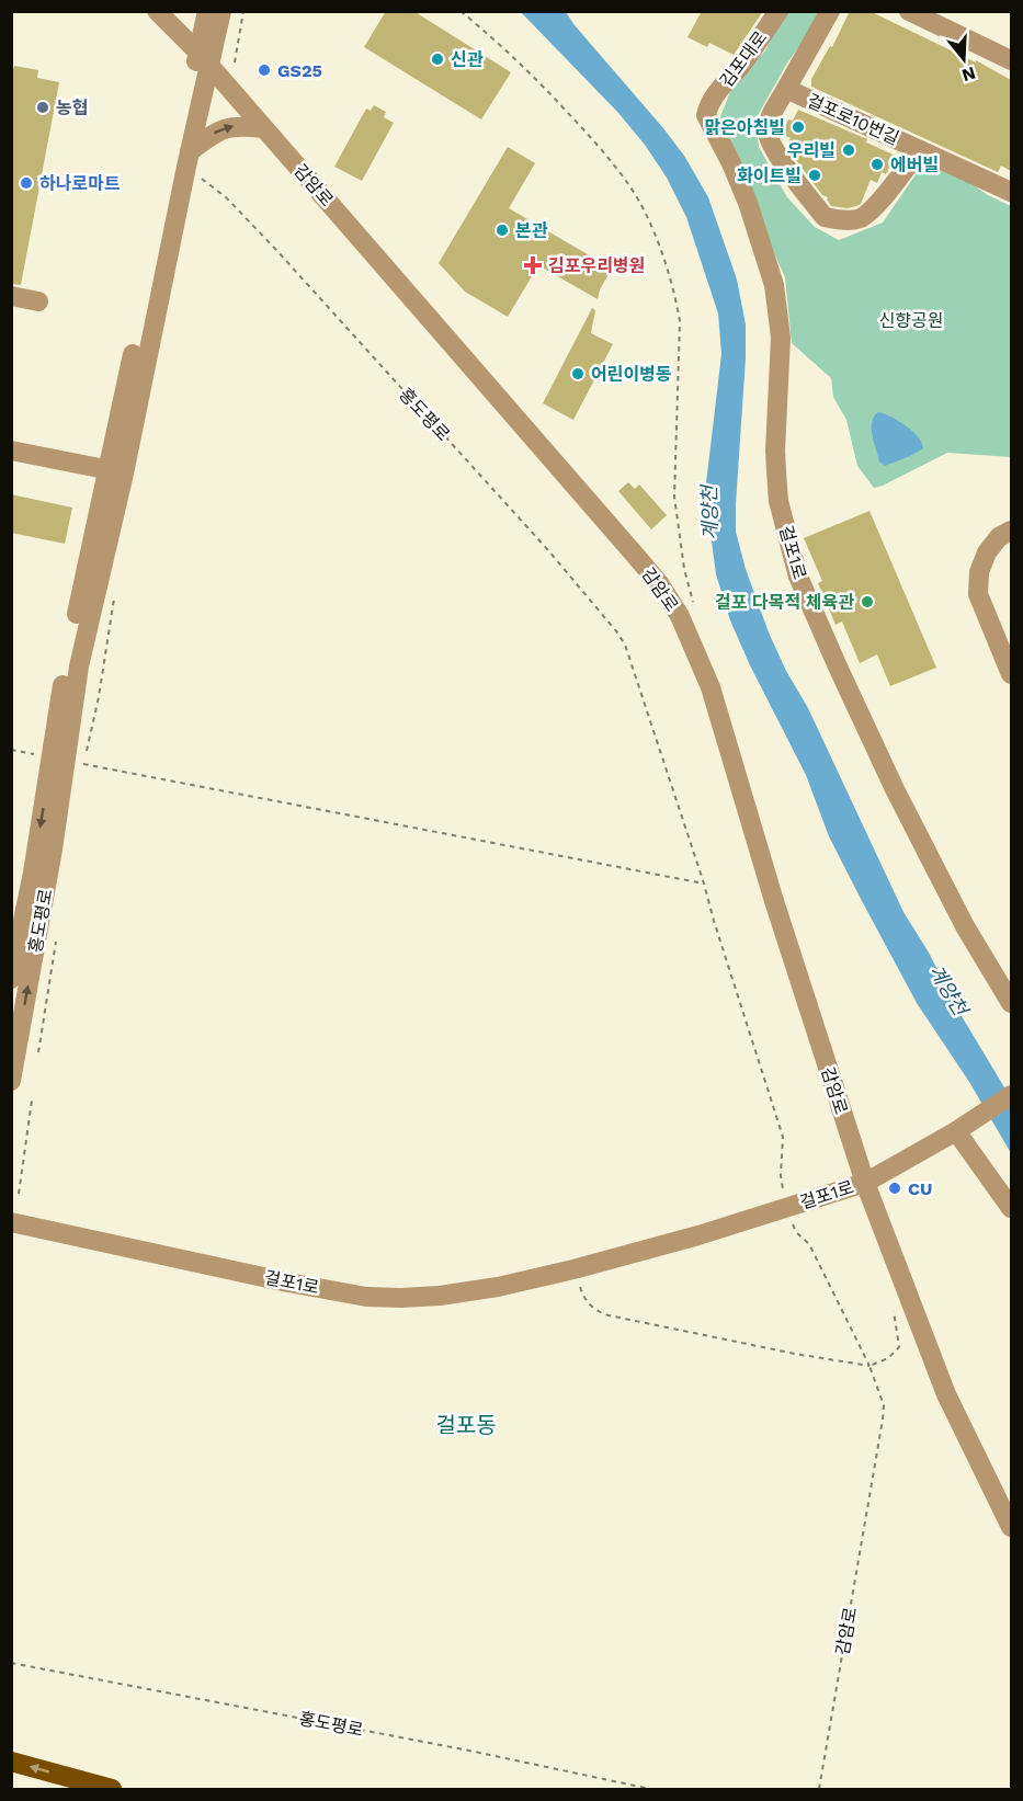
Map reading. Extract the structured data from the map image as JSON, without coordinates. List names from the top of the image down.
{
  "streets": {
    "street": [
      "김포대로",
      "걸포로10번길",
      "감암로",
      "홍도평로",
      "걸포1로"
    ]
  },
  "crossings": [
    ["김포대로", "걸포1로"],
    ["감암로", "홍도평로"],
    ["감암로", "걸포1로"]
  ],
  "districts": ["걸포동"],
  "water": ["계양천"],
  "parks": ["신향공원"],
  "places": {
    "other": [
      "신관",
      "GS25",
      "농협",
      "맑은아침빌",
      "우리빌",
      "에버빌",
      "화이트빌",
      "하나로마트",
      "본관",
      "어린이병동",
      "걸포 다목적 체육관",
      "CU"
    ],
    "health": ["김포우리병원"]
  },
  "north": "bottom"
}
